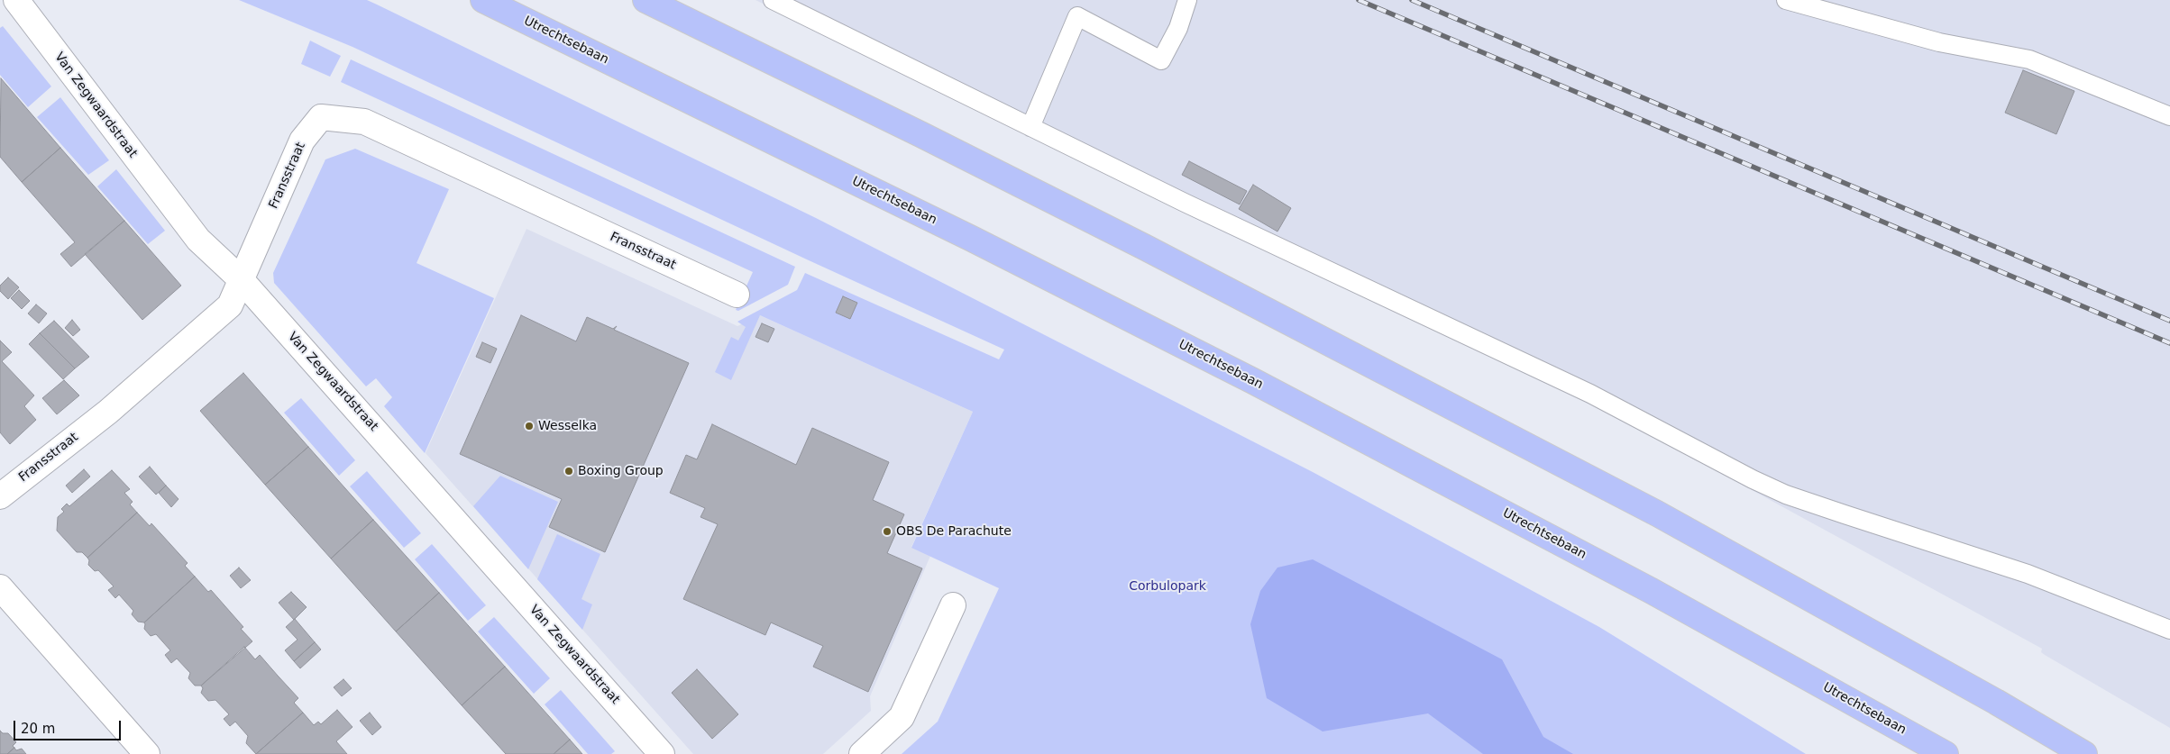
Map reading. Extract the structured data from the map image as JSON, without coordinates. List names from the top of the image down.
{
  "streets": {
    "highway": ["Utrechtsebaan"],
    "street": ["Van Zegwaardstraat", "Fransstraat"]
  },
  "crossings": [
    ["Van Zegwaardstraat", "Fransstraat"]
  ],
  "parks": ["Corbulopark"],
  "places": ["Wesselka", "Boxing Group", "OBS De Parachute"],
  "scale_bar": "20 m"
}
